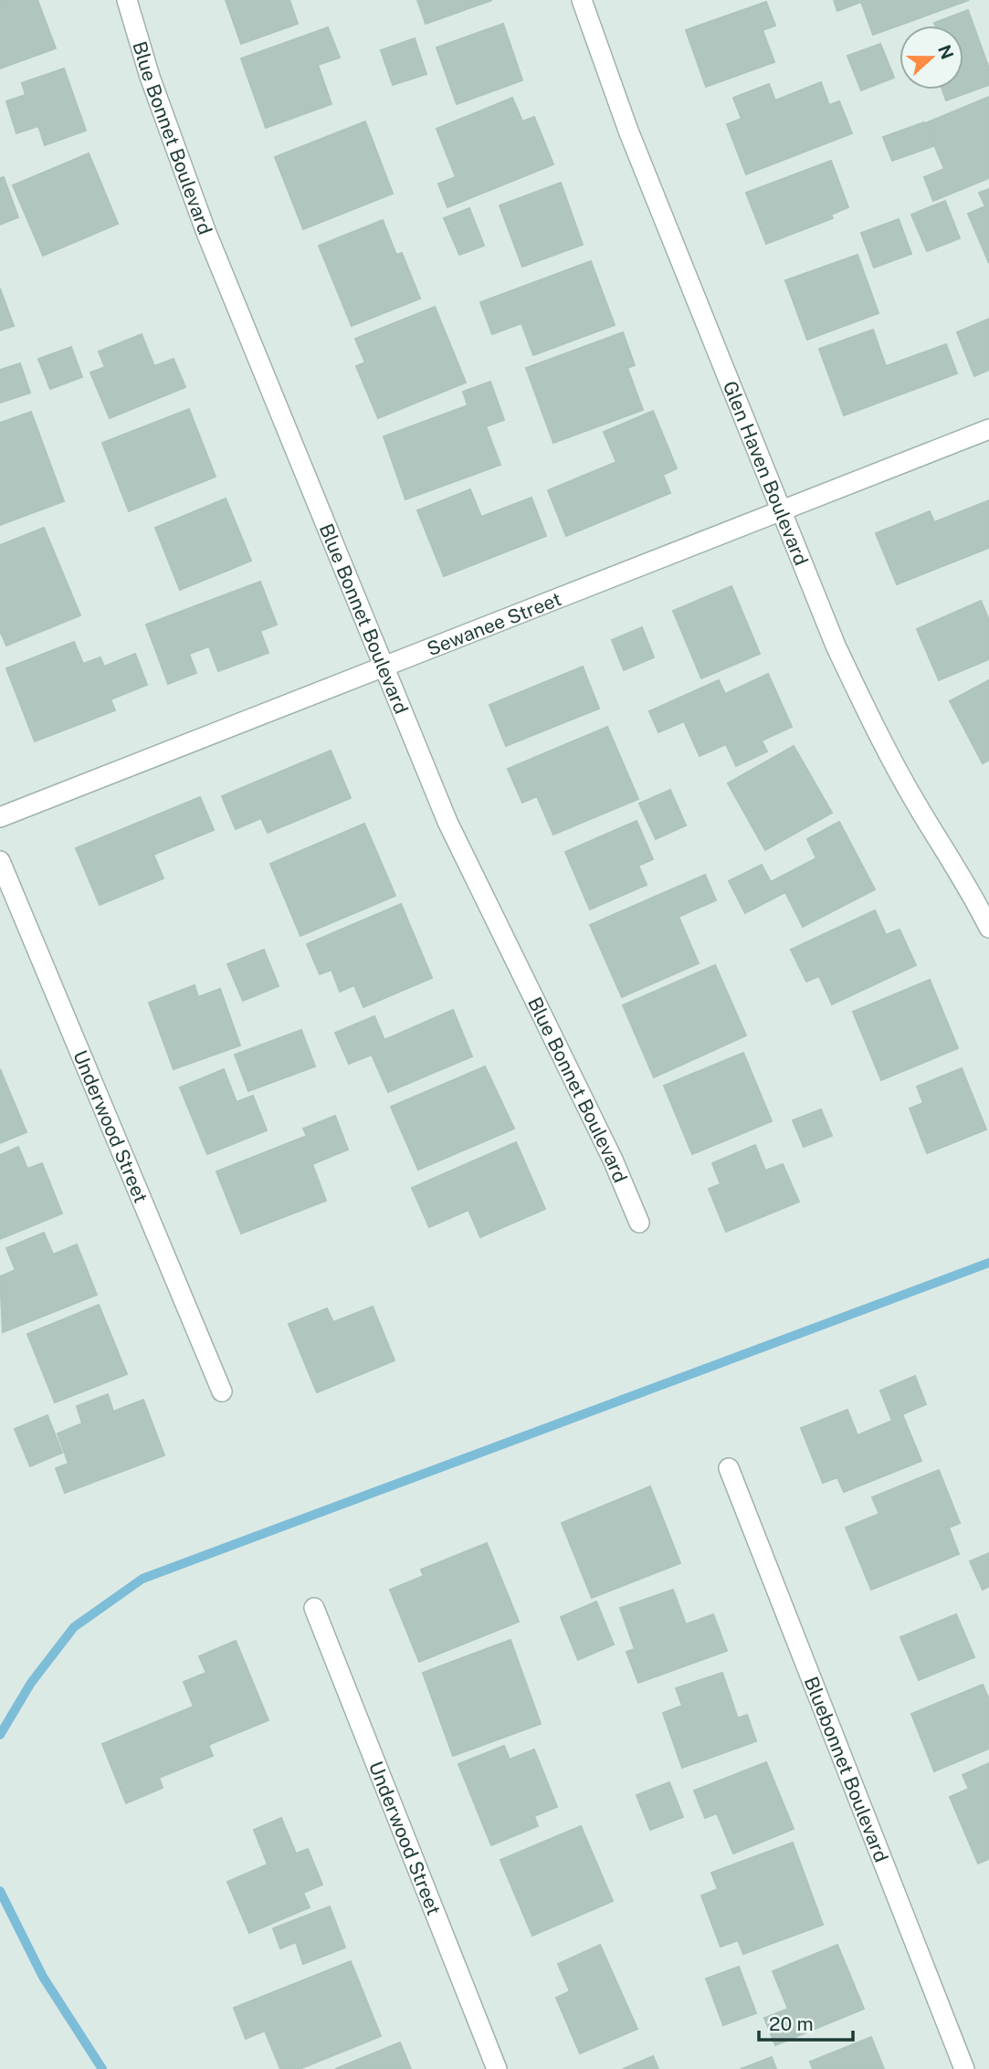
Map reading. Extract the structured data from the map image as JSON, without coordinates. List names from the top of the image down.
{
  "streets": {
    "street": [
      "Blue Bonnet Boulevard",
      "Glen Haven Boulevard",
      "Sewanee Street",
      "Underwood Street",
      "Bluebonnet Boulevard"
    ]
  },
  "crossings": [
    ["Blue Bonnet Boulevard", "Sewanee Street"],
    ["Glen Haven Boulevard", "Sewanee Street"]
  ],
  "scale_bar": "20 m",
  "north": "right"
}
